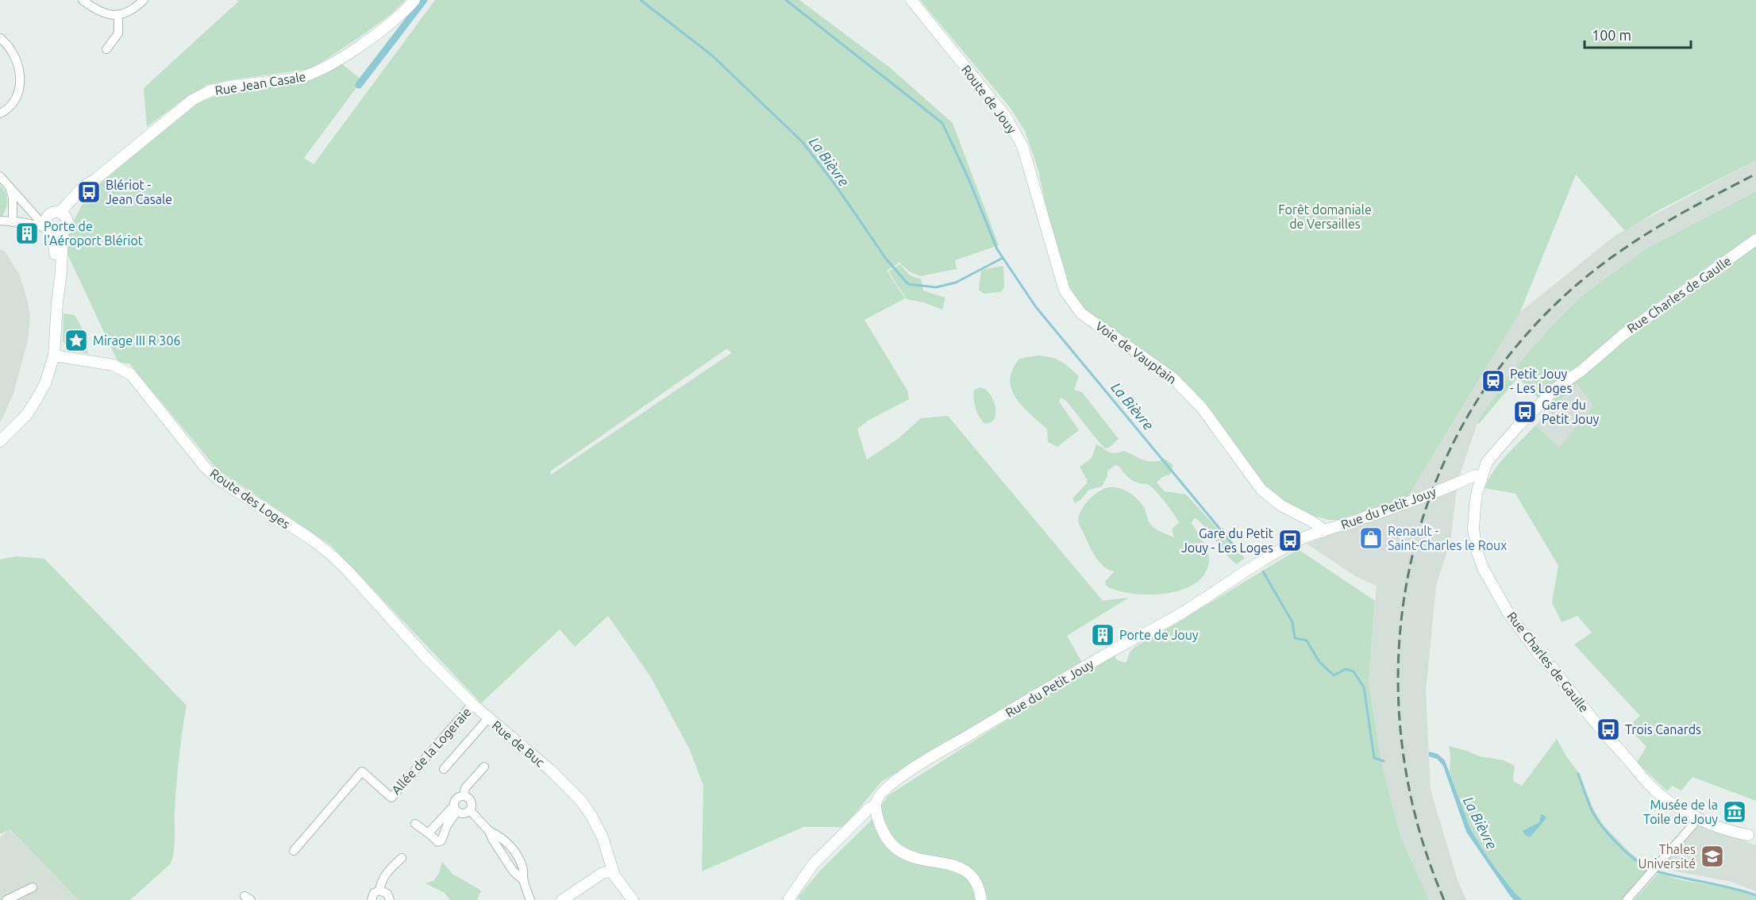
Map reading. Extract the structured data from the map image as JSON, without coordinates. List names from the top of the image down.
{
  "streets": {
    "street": [
      "Rue Jean Casale",
      "Route de Jouy",
      "Rue Charles de Gaulle",
      "Voie de Vauptain",
      "Route des Loges",
      "Rue du Petit Jouy",
      "Rue de Buc",
      "Allée de la Logeraie"
    ]
  },
  "crossings": [
    ["Route de Jouy", "Voie de Vauptain"],
    ["Rue Charles de Gaulle", "Rue du Petit Jouy"],
    ["Voie de Vauptain", "Rue du Petit Jouy"],
    ["Route des Loges", "Rue de Buc"],
    ["Rue de Buc", "Allée de la Logeraie"]
  ],
  "water": ["La Bièvre"],
  "parks": ["Forêt domaniale de Versailles"],
  "places": {
    "bus stop": [
      "Blériot - Jean Casale",
      "Gare du Petit Jouy",
      "Gare du Petit Jouy - Les Loges",
      "Trois Canards"
    ],
    "building": ["Porte de l'Aéroport Blériot", "Porte de Jouy"],
    "place": ["Mirage III R 306"],
    "station": ["Petit Jouy - Les Loges"],
    "shop": ["Renault - Saint-Charles le Roux"],
    "museum": ["Musée de la Toile de Jouy"],
    "school or university": ["Thales Université"]
  },
  "scale_bar": "100 m"
}
